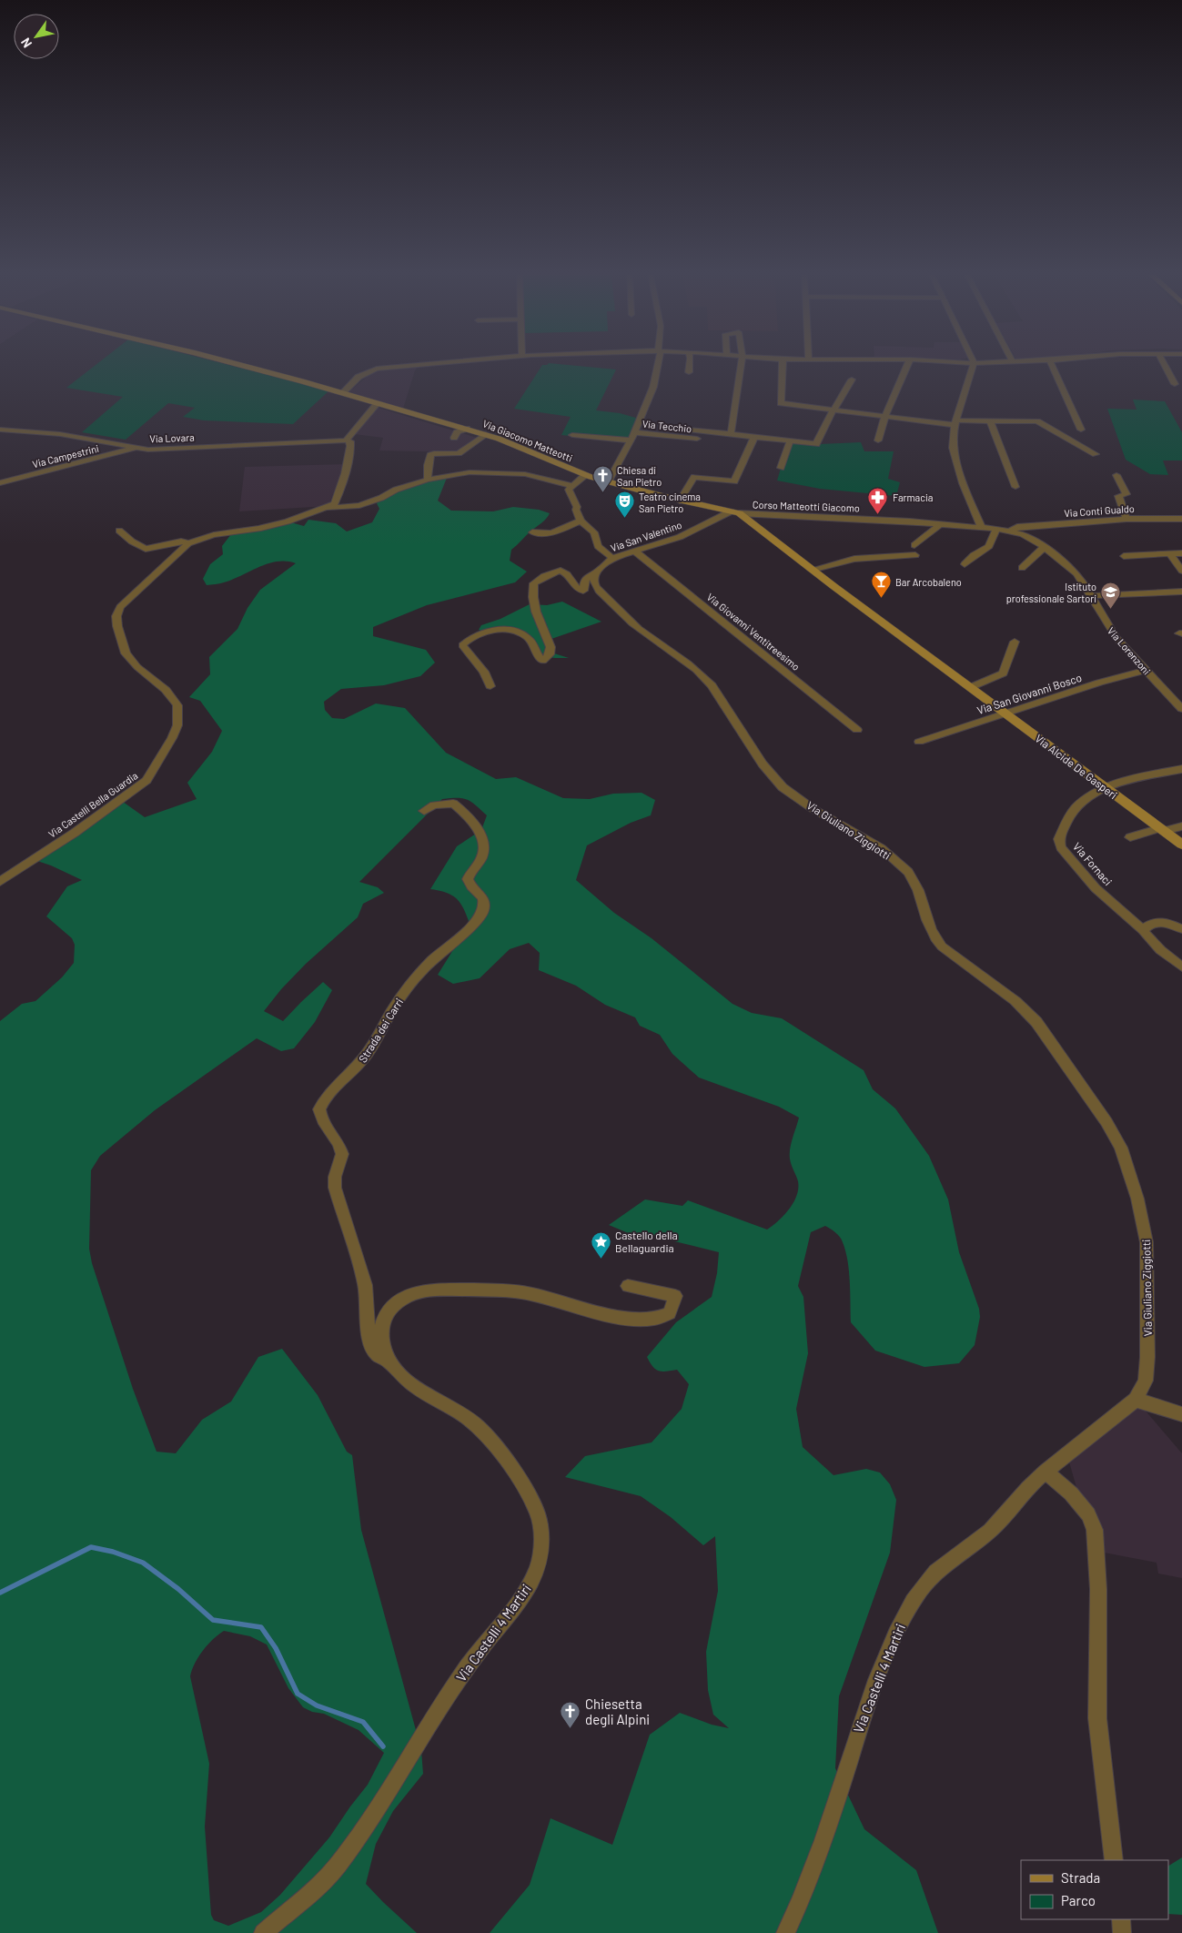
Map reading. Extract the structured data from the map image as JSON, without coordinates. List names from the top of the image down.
{
  "streets": {
    "street": [
      "Via Tecchio",
      "Via Lovara",
      "Via Giacomo Matteotti",
      "Via Campestrini",
      "Corso Matteotti Giacomo",
      "Via Conti Gualdo",
      "Via San Valentino",
      "Via Giovanni Ventitreesimo",
      "Via Lorenzoni",
      "Via San Giovanni Bosco",
      "Via Alcide De Gasperi",
      "Via Castelli Bella Guardia",
      "Via Giuliano Ziggiotti",
      "Via Fornaci",
      "Strada dei Carri",
      "Via Castelli 4 Martiri"
    ]
  },
  "crossings": [
    ["Via Tecchio", "Via Giacomo Matteotti"],
    ["Via Lovara", "Via Campestrini"],
    ["Via Giacomo Matteotti", "Corso Matteotti Giacomo"],
    ["Via Giacomo Matteotti", "Via San Valentino"],
    ["Via Giacomo Matteotti", "Via Alcide De Gasperi"],
    ["Corso Matteotti Giacomo", "Via Conti Gualdo"],
    ["Corso Matteotti Giacomo", "Via San Valentino"],
    ["Corso Matteotti Giacomo", "Via Lorenzoni"],
    ["Corso Matteotti Giacomo", "Via Alcide De Gasperi"],
    ["Via Conti Gualdo", "Via Lorenzoni"],
    ["Via San Valentino", "Via Giovanni Ventitreesimo"],
    ["Via San Valentino", "Via Alcide De Gasperi"],
    ["Via San Valentino", "Via Giuliano Ziggiotti"],
    ["Via Lorenzoni", "Via San Giovanni Bosco"],
    ["Via San Giovanni Bosco", "Via Alcide De Gasperi"],
    ["Via Alcide De Gasperi", "Via Fornaci"],
    ["Via Giuliano Ziggiotti", "Via Castelli 4 Martiri"],
    ["Strada dei Carri", "Via Castelli 4 Martiri"]
  ],
  "places": {
    "church": ["Chiesa di San Pietro", "Chiesetta degli Alpini"],
    "pharmacy": ["Farmacia"],
    "theatre": ["Teatro cinema San Pietro"],
    "bar": ["Bar Arcobaleno"],
    "school or university": ["Istituto professionale Sartori"],
    "place": ["Castello della Bellaguardia"]
  },
  "legend": ["Strada", "Parco"],
  "north": "bottom left"
}
